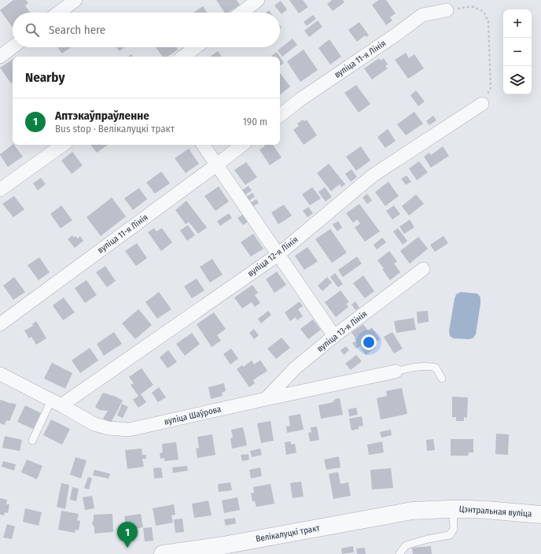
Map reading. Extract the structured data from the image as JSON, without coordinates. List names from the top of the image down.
{
  "streets": {
    "street": [
      "вуліца 11-я Лінія",
      "вуліца 12-я Лінія",
      "вуліца 13-я Лінія",
      "вуліца Шаўрова",
      "Цэнтральная вуліца",
      "Велікалуцкі тракт"
    ]
  },
  "crossings": [
    ["вуліца 12-я Лінія", "вуліца Шаўрова"],
    ["вуліца 13-я Лінія", "вуліца Шаўрова"],
    ["Цэнтральная вуліца", "Велікалуцкі тракт"]
  ],
  "page": {
    "map_buttons": ["+", "−"],
    "search": "Search here",
    "heading": "Nearby",
    "list": [
      {
        "mark": "1",
        "name": "Аптэкаўпраўленне",
        "note": "Bus stop · Велікалуцкі тракт",
        "value": "190 m"
      }
    ],
    "pins": "1"
  }
}
